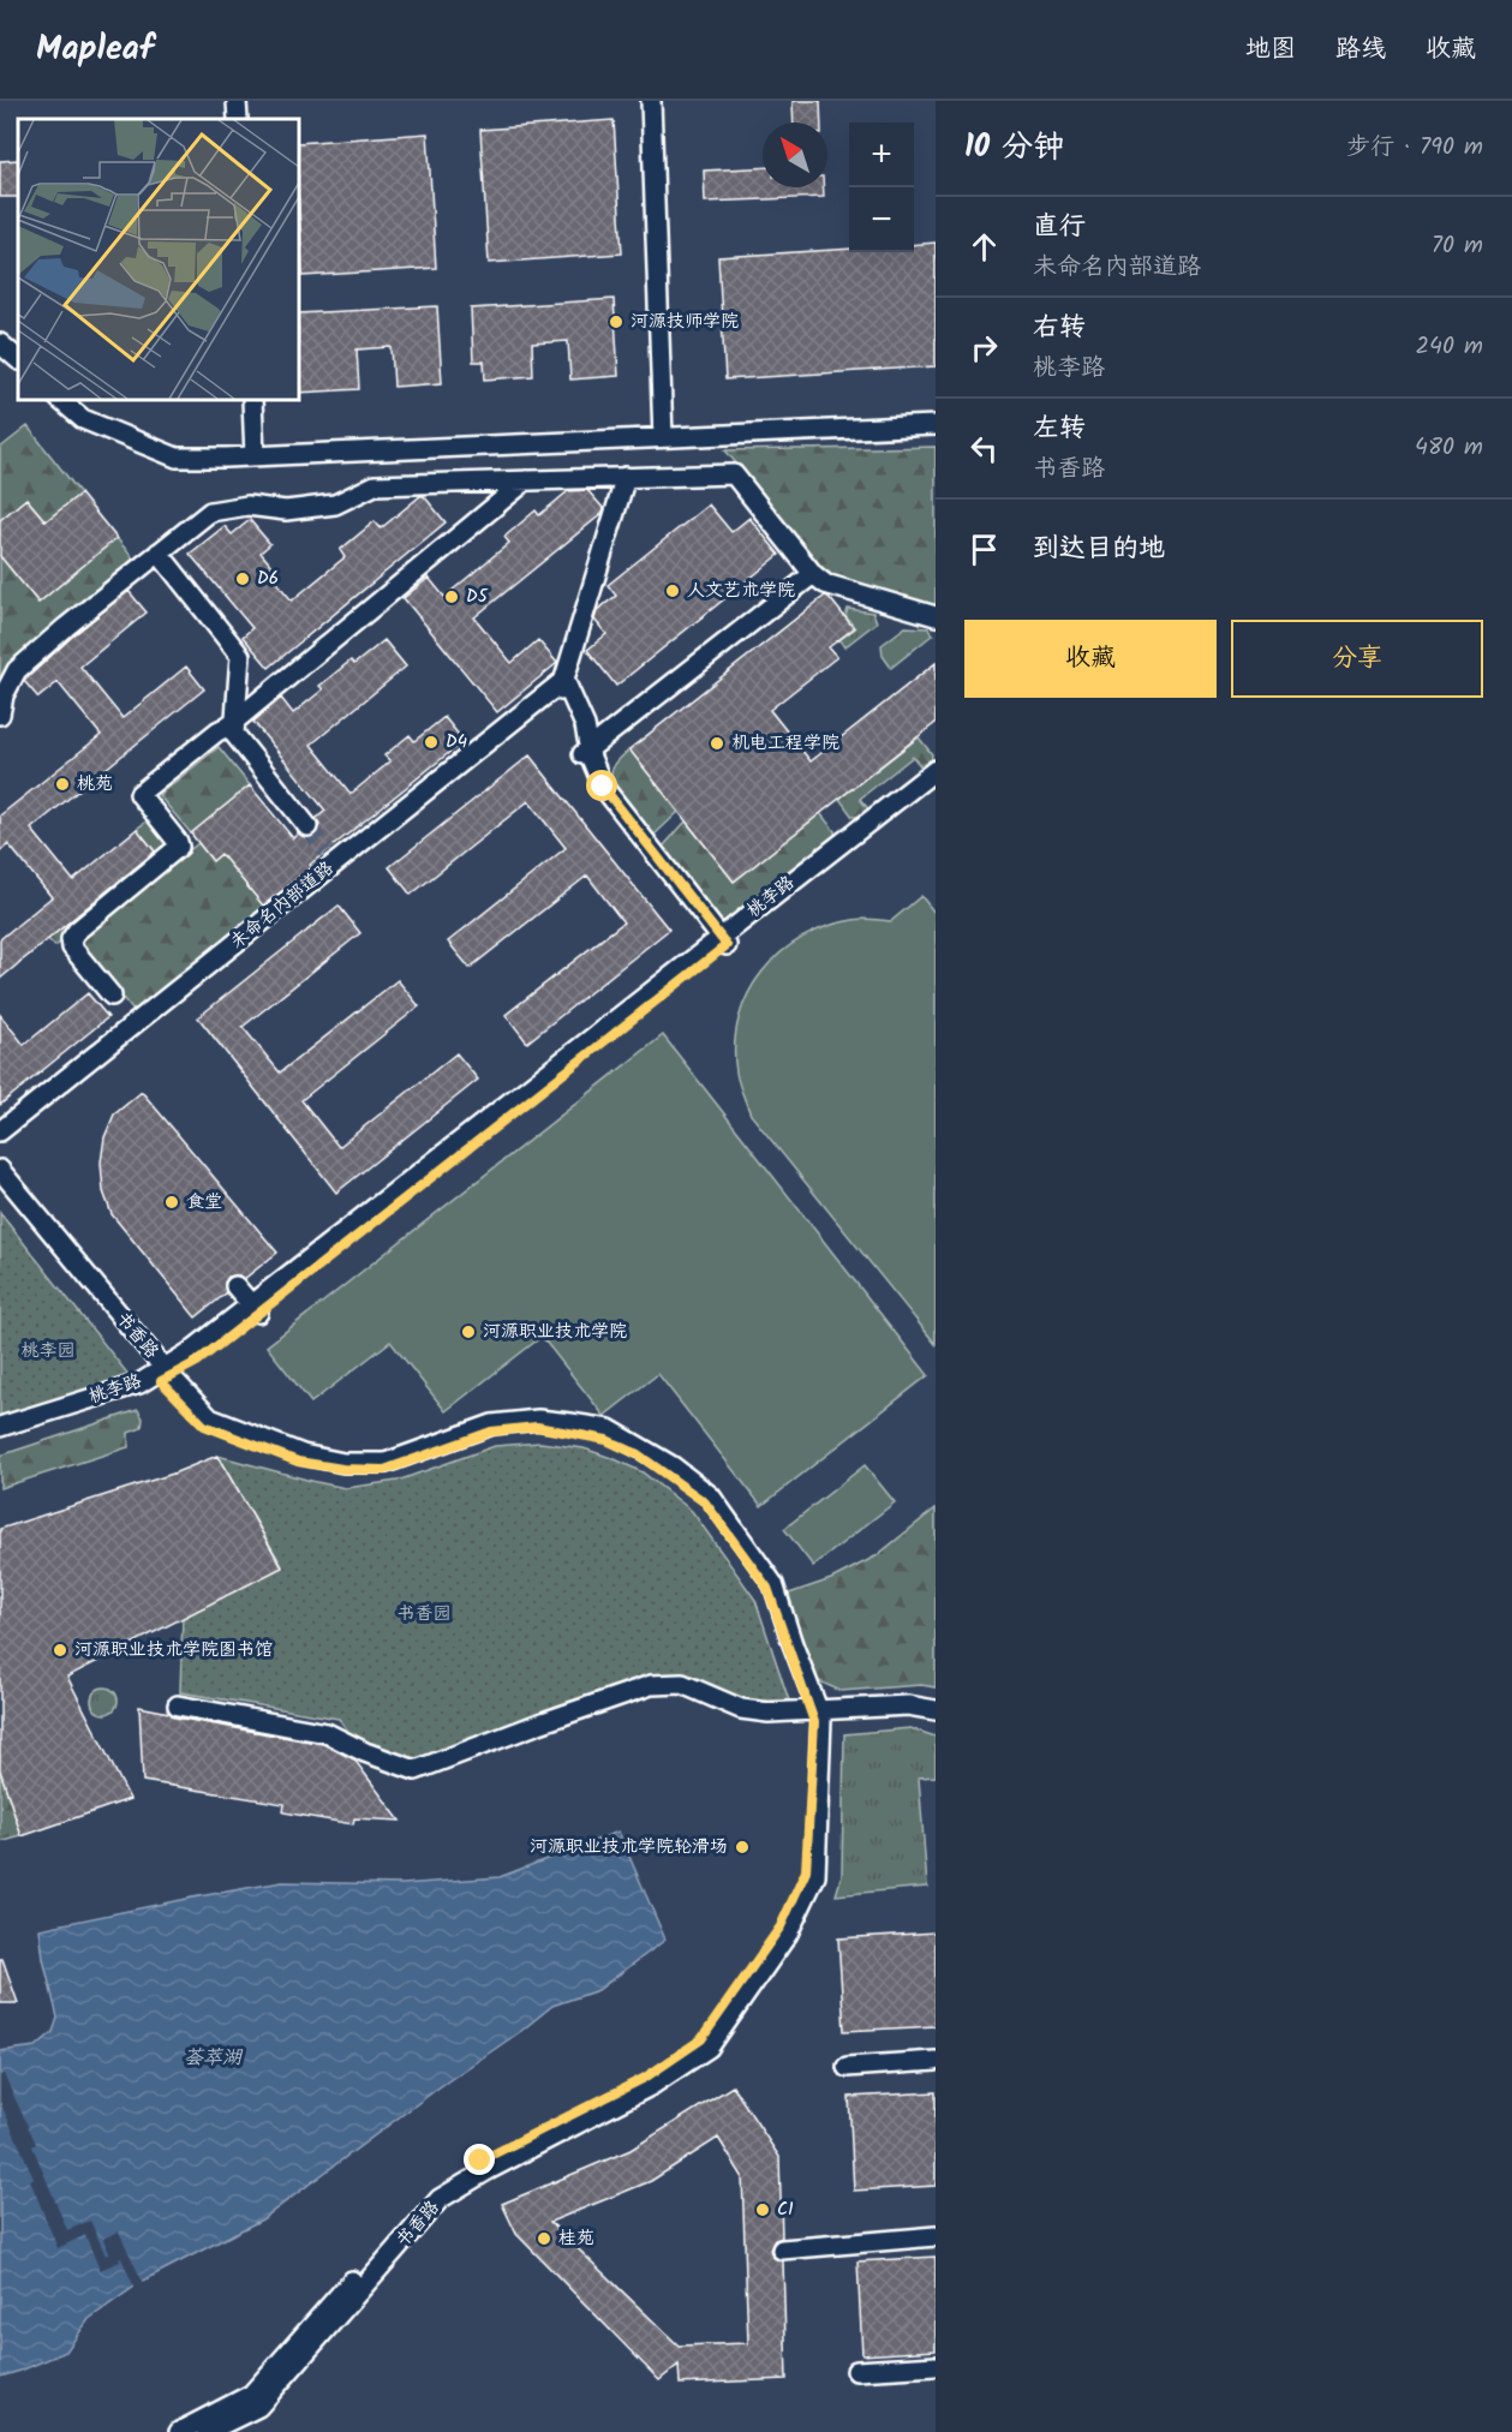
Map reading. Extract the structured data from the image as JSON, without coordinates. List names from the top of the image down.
{
  "streets": {
    "street": ["桃李路", "未命名内部道路", "书香路"]
  },
  "crossings": [
    ["桃李路", "书香路"]
  ],
  "water": ["荟萃湖"],
  "parks": ["桃李园", "书香园"],
  "places": [
    "河源技师学院",
    "D6",
    "人文艺术学院",
    "D5",
    "D4",
    "机电工程学院",
    "桃苑",
    "食堂",
    "河源职业技术学院",
    "河源职业技术学院图书馆",
    "河源职业技术学院轮滑场",
    "C1",
    "桂苑"
  ],
  "north": "top left",
  "page": {
    "header": "Mapleaf",
    "nav": ["地图", "路线", "收藏"],
    "heading": ["10 分钟", "步行 · 790 m"],
    "map_buttons": ["+", "−"],
    "list": [
      ["直行", "未命名内部道路", "70 m"],
      ["右转", "桃李路", "240 m"],
      ["左转", "书香路", "480 m"],
      "到达目的地"
    ],
    "buttons": ["收藏", "分享"]
  }
}
